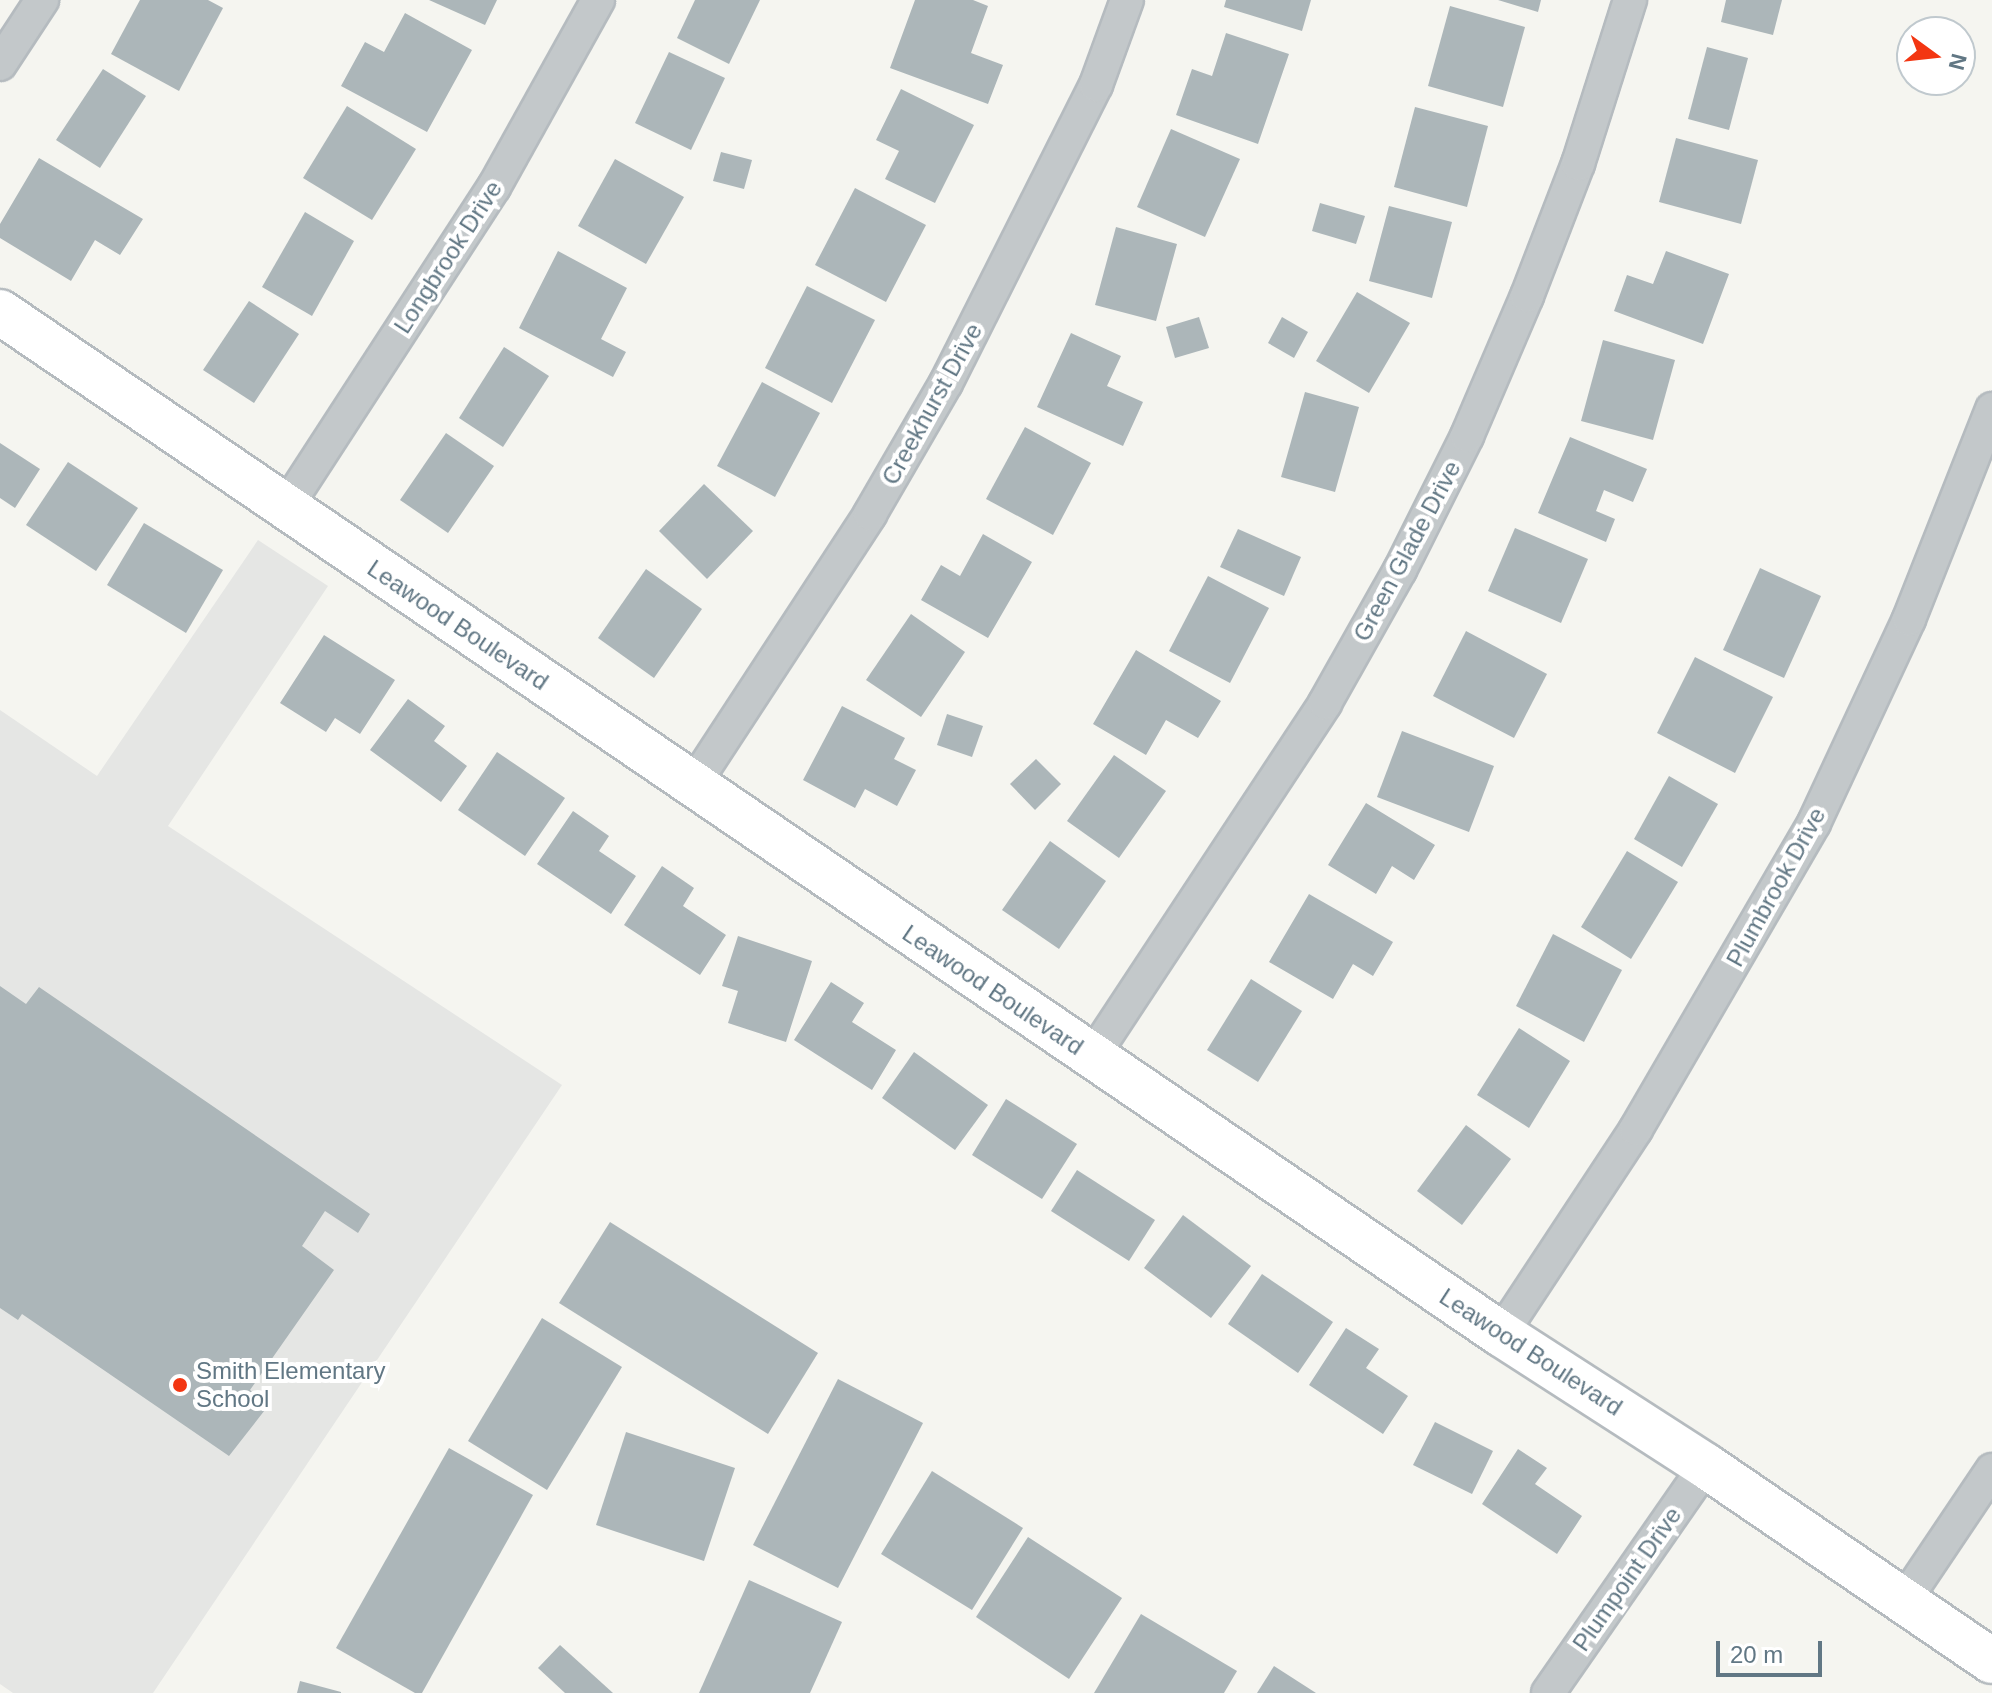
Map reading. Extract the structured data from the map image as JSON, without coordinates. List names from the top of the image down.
{
  "streets": {
    "street": [
      "Longbrook Drive",
      "Creekhurst Drive",
      "Green Glade Drive",
      "Leawood Boulevard",
      "Plumbrook Drive",
      "Plumpoint Drive"
    ]
  },
  "crossings": [
    ["Longbrook Drive", "Leawood Boulevard"],
    ["Creekhurst Drive", "Leawood Boulevard"],
    ["Green Glade Drive", "Leawood Boulevard"],
    ["Leawood Boulevard", "Plumbrook Drive"],
    ["Leawood Boulevard", "Plumpoint Drive"]
  ],
  "places": ["Smith Elementary School"],
  "scale_bar": "20 m",
  "north": "right"
}
